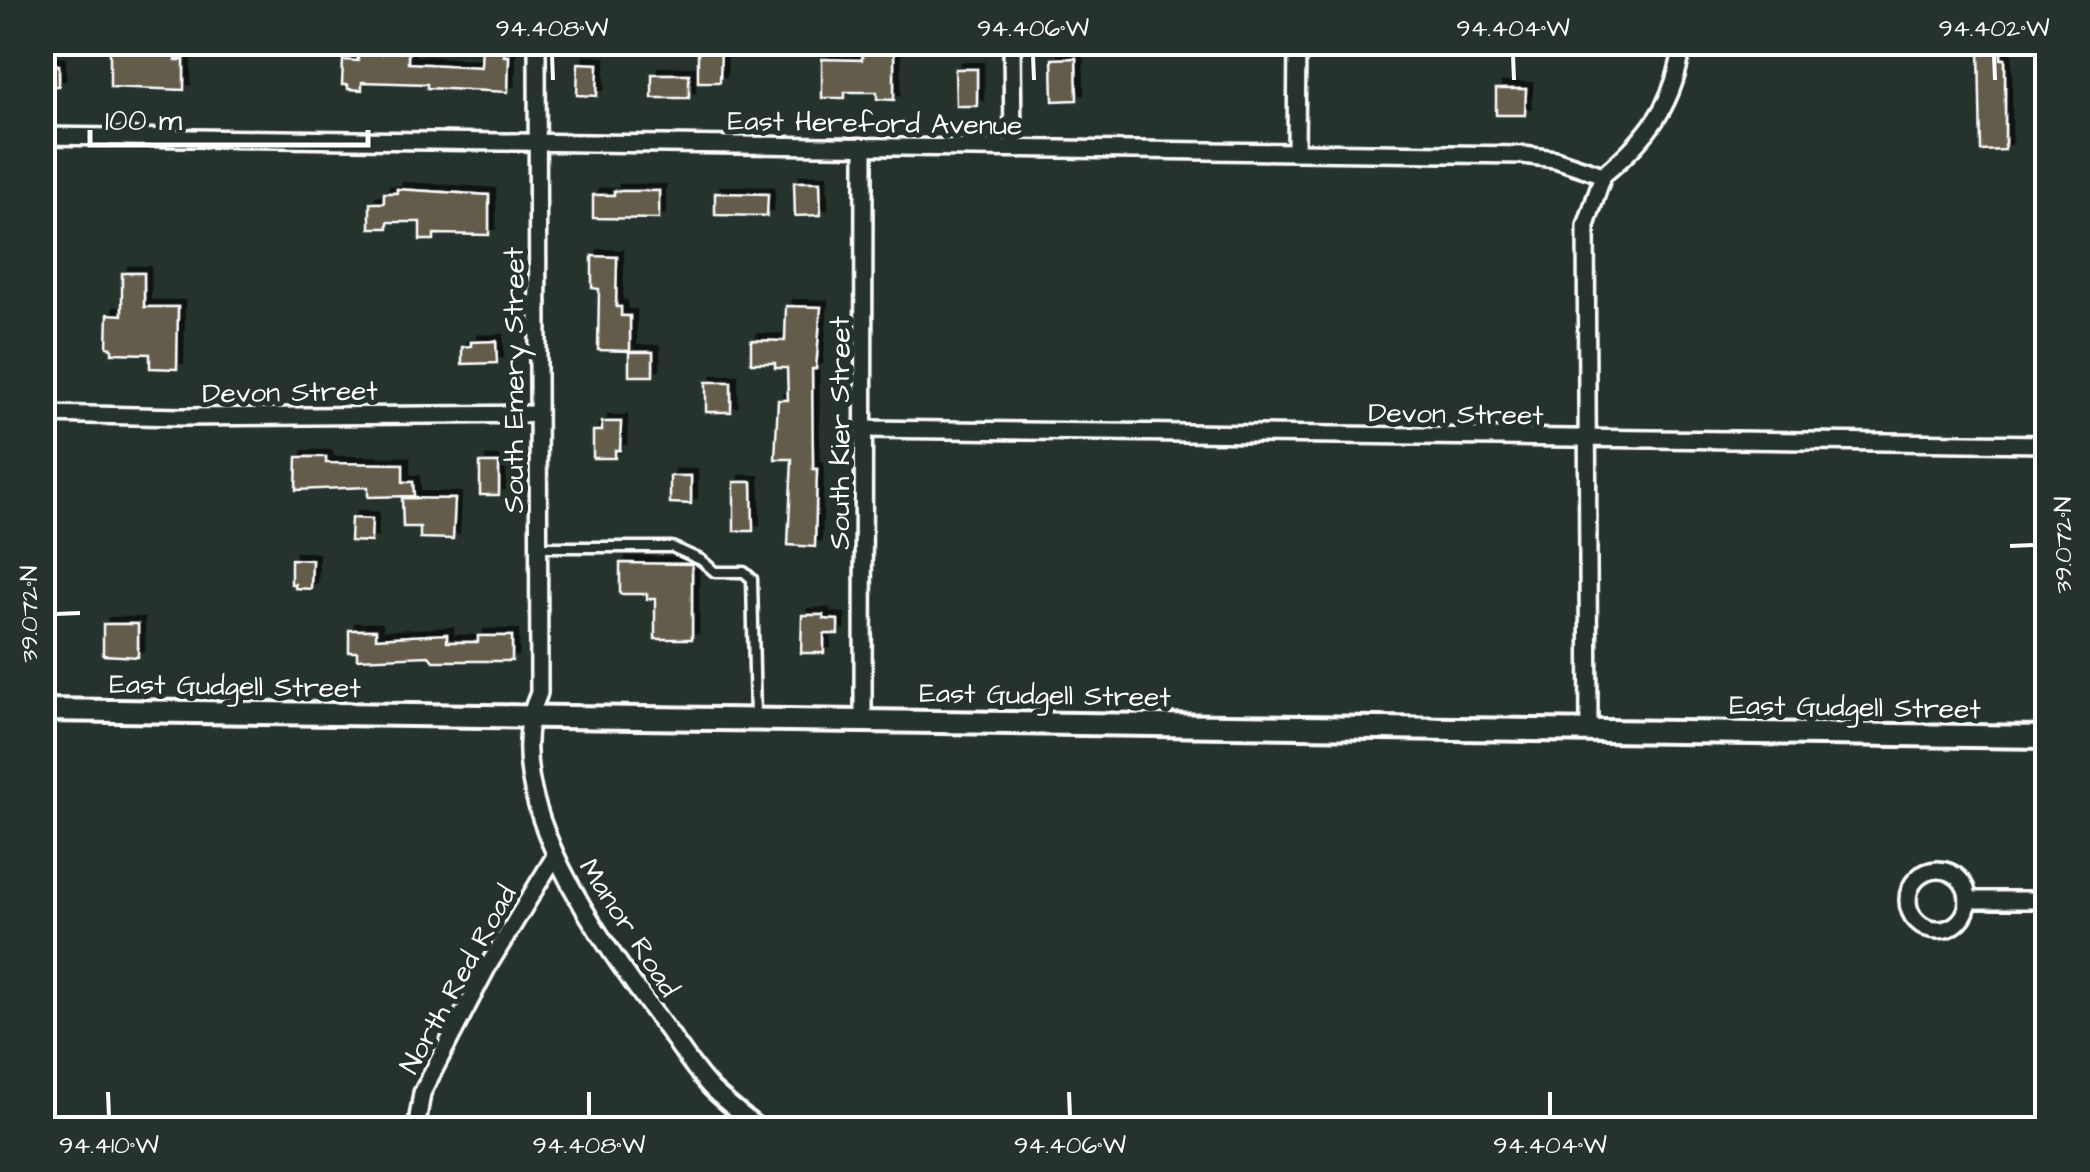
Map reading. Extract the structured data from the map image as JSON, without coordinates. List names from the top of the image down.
{
  "streets": {
    "street": [
      "East Hereford Avenue",
      "South Emery Street",
      "Devon Street",
      "South Kier Street",
      "East Gudgell Street",
      "Manor Road",
      "North Red Road"
    ]
  },
  "crossings": [
    ["East Hereford Avenue", "South Emery Street"],
    ["East Hereford Avenue", "South Kier Street"],
    ["South Emery Street", "Devon Street"],
    ["South Emery Street", "East Gudgell Street"],
    ["South Emery Street", "Manor Road"],
    ["Devon Street", "South Kier Street"],
    ["South Kier Street", "East Gudgell Street"],
    ["East Gudgell Street", "Manor Road"],
    ["Manor Road", "North Red Road"]
  ],
  "scale_bar": "100 m",
  "coordinates": [
    "94.408°W",
    "94.406°W",
    "94.404°W",
    "94.402°W",
    "39.072°N",
    "94.410°W"
  ]
}
